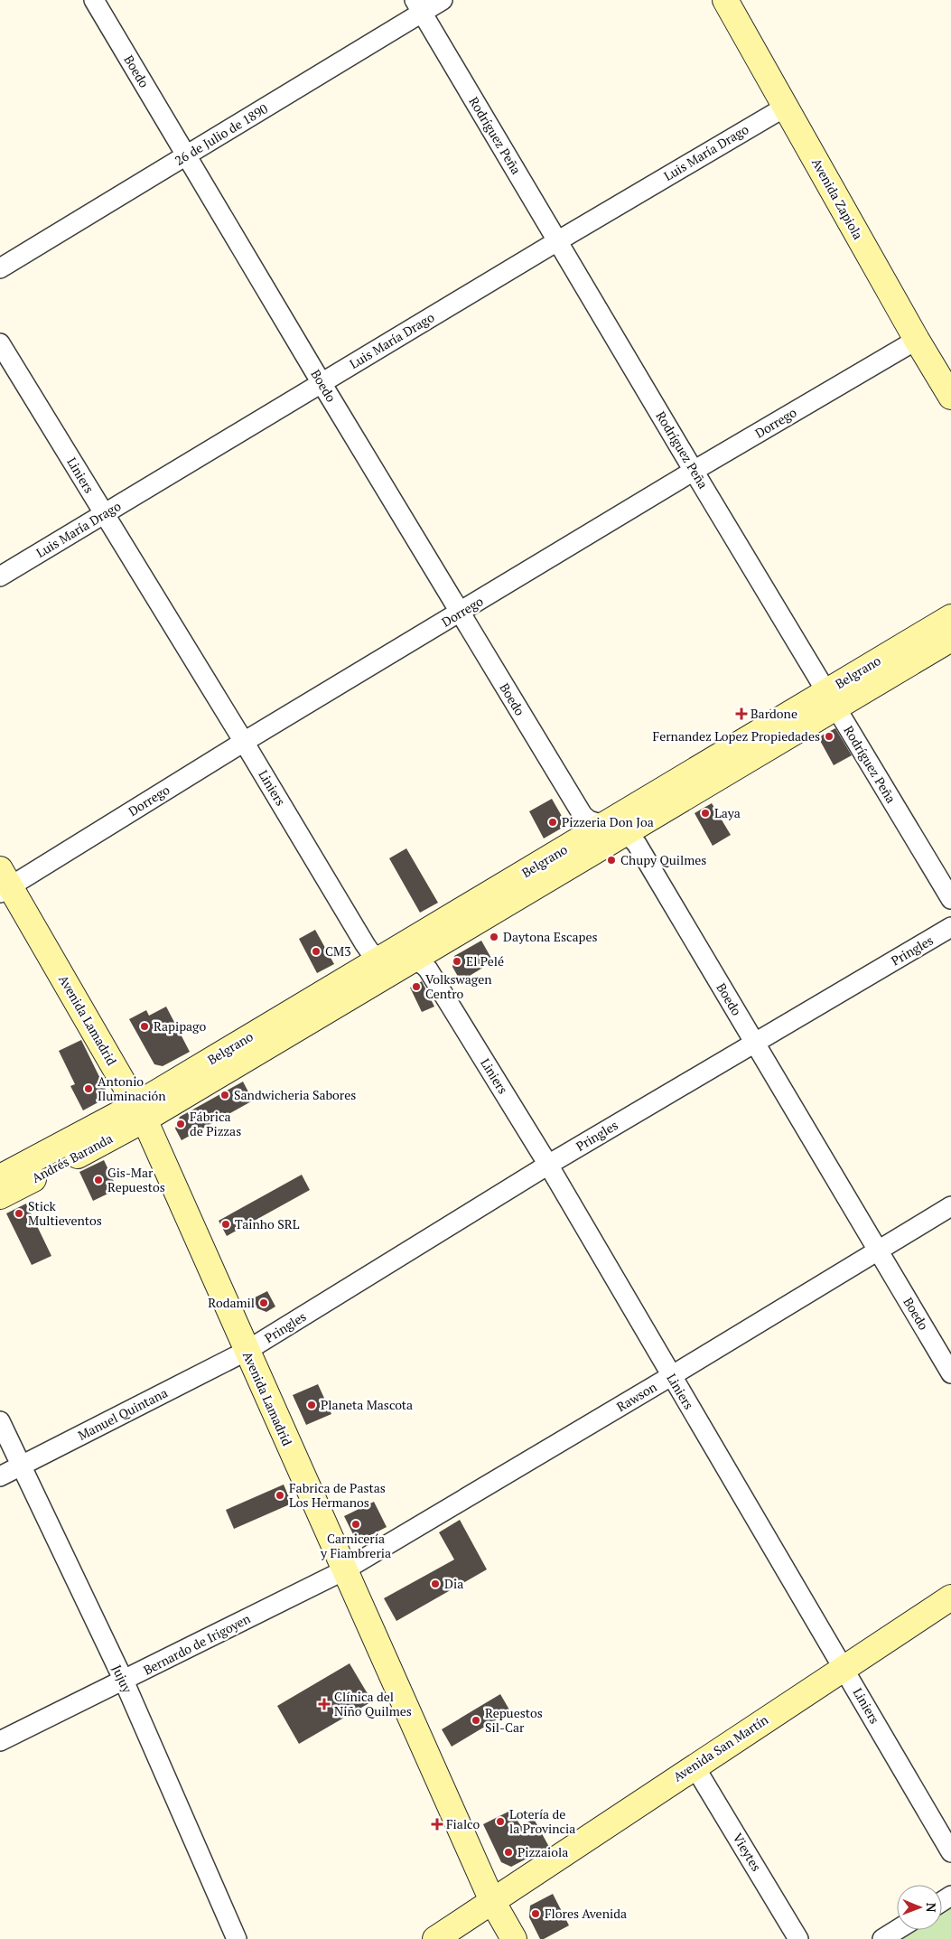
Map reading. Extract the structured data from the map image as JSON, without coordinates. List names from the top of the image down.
{
  "streets": {
    "main road": [
      "Avenida Zapiola",
      "Belgrano",
      "Avenida Lamadrid",
      "Andrés Baranda",
      "Avenida San Martín"
    ],
    "street": [
      "Boedo",
      "26 de Julio de 1890",
      "Rodríguez Peña",
      "Luis María Drago",
      "Dorrego",
      "Liniers",
      "Pringles",
      "Rawson",
      "Manuel Quintana",
      "Bernardo de Irigoyen",
      "Jujuy",
      "Vieytes"
    ]
  },
  "crossings": [
    ["Boedo", "26 de Julio de 1890"],
    ["Boedo", "Luis María Drago"],
    ["Boedo", "Dorrego"],
    ["Boedo", "Belgrano"],
    ["Boedo", "Pringles"],
    ["Boedo", "Rawson"],
    ["26 de Julio de 1890", "Rodríguez Peña"],
    ["Rodríguez Peña", "Luis María Drago"],
    ["Rodríguez Peña", "Dorrego"],
    ["Rodríguez Peña", "Belgrano"],
    ["Luis María Drago", "Avenida Zapiola"],
    ["Luis María Drago", "Liniers"],
    ["Avenida Zapiola", "Dorrego"],
    ["Dorrego", "Liniers"],
    ["Dorrego", "Avenida Lamadrid"],
    ["Liniers", "Belgrano"],
    ["Liniers", "Pringles"],
    ["Liniers", "Rawson"],
    ["Liniers", "Avenida San Martín"],
    ["Belgrano", "Avenida Lamadrid"],
    ["Belgrano", "Andrés Baranda"],
    ["Pringles", "Avenida Lamadrid"],
    ["Pringles", "Manuel Quintana"],
    ["Avenida Lamadrid", "Andrés Baranda"],
    ["Avenida Lamadrid", "Rawson"],
    ["Avenida Lamadrid", "Manuel Quintana"],
    ["Avenida Lamadrid", "Bernardo de Irigoyen"],
    ["Avenida Lamadrid", "Avenida San Martín"],
    ["Rawson", "Bernardo de Irigoyen"],
    ["Manuel Quintana", "Jujuy"],
    ["Bernardo de Irigoyen", "Jujuy"],
    ["Avenida San Martín", "Vieytes"]
  ],
  "places": {
    "health": ["Bardone", "Clínica del Niño Quilmes", "Fialco"],
    "other": [
      "Fernandez Lopez Propiedades",
      "Laya",
      "Pizzeria Don Joa",
      "Chupy Quilmes",
      "Daytona Escapes",
      "CM3",
      "El Pelé",
      "Volkswagen Centro",
      "Rapipago",
      "Antonio Iluminación",
      "Sandwicheria Sabores",
      "Fábrica de Pizzas",
      "Gis-Mar Repuestos",
      "Stick Multieventos",
      "Tainho SRL",
      "Rodamil",
      "Planeta Mascota",
      "Fabrica de Pastas Los Hermanos",
      "Carnicería y Fiambreria",
      "Dia",
      "Repuestos Sil-Car",
      "Lotería de la Provincia",
      "Pizzaiola",
      "Flores Avenida"
    ]
  },
  "north": "right"
}
